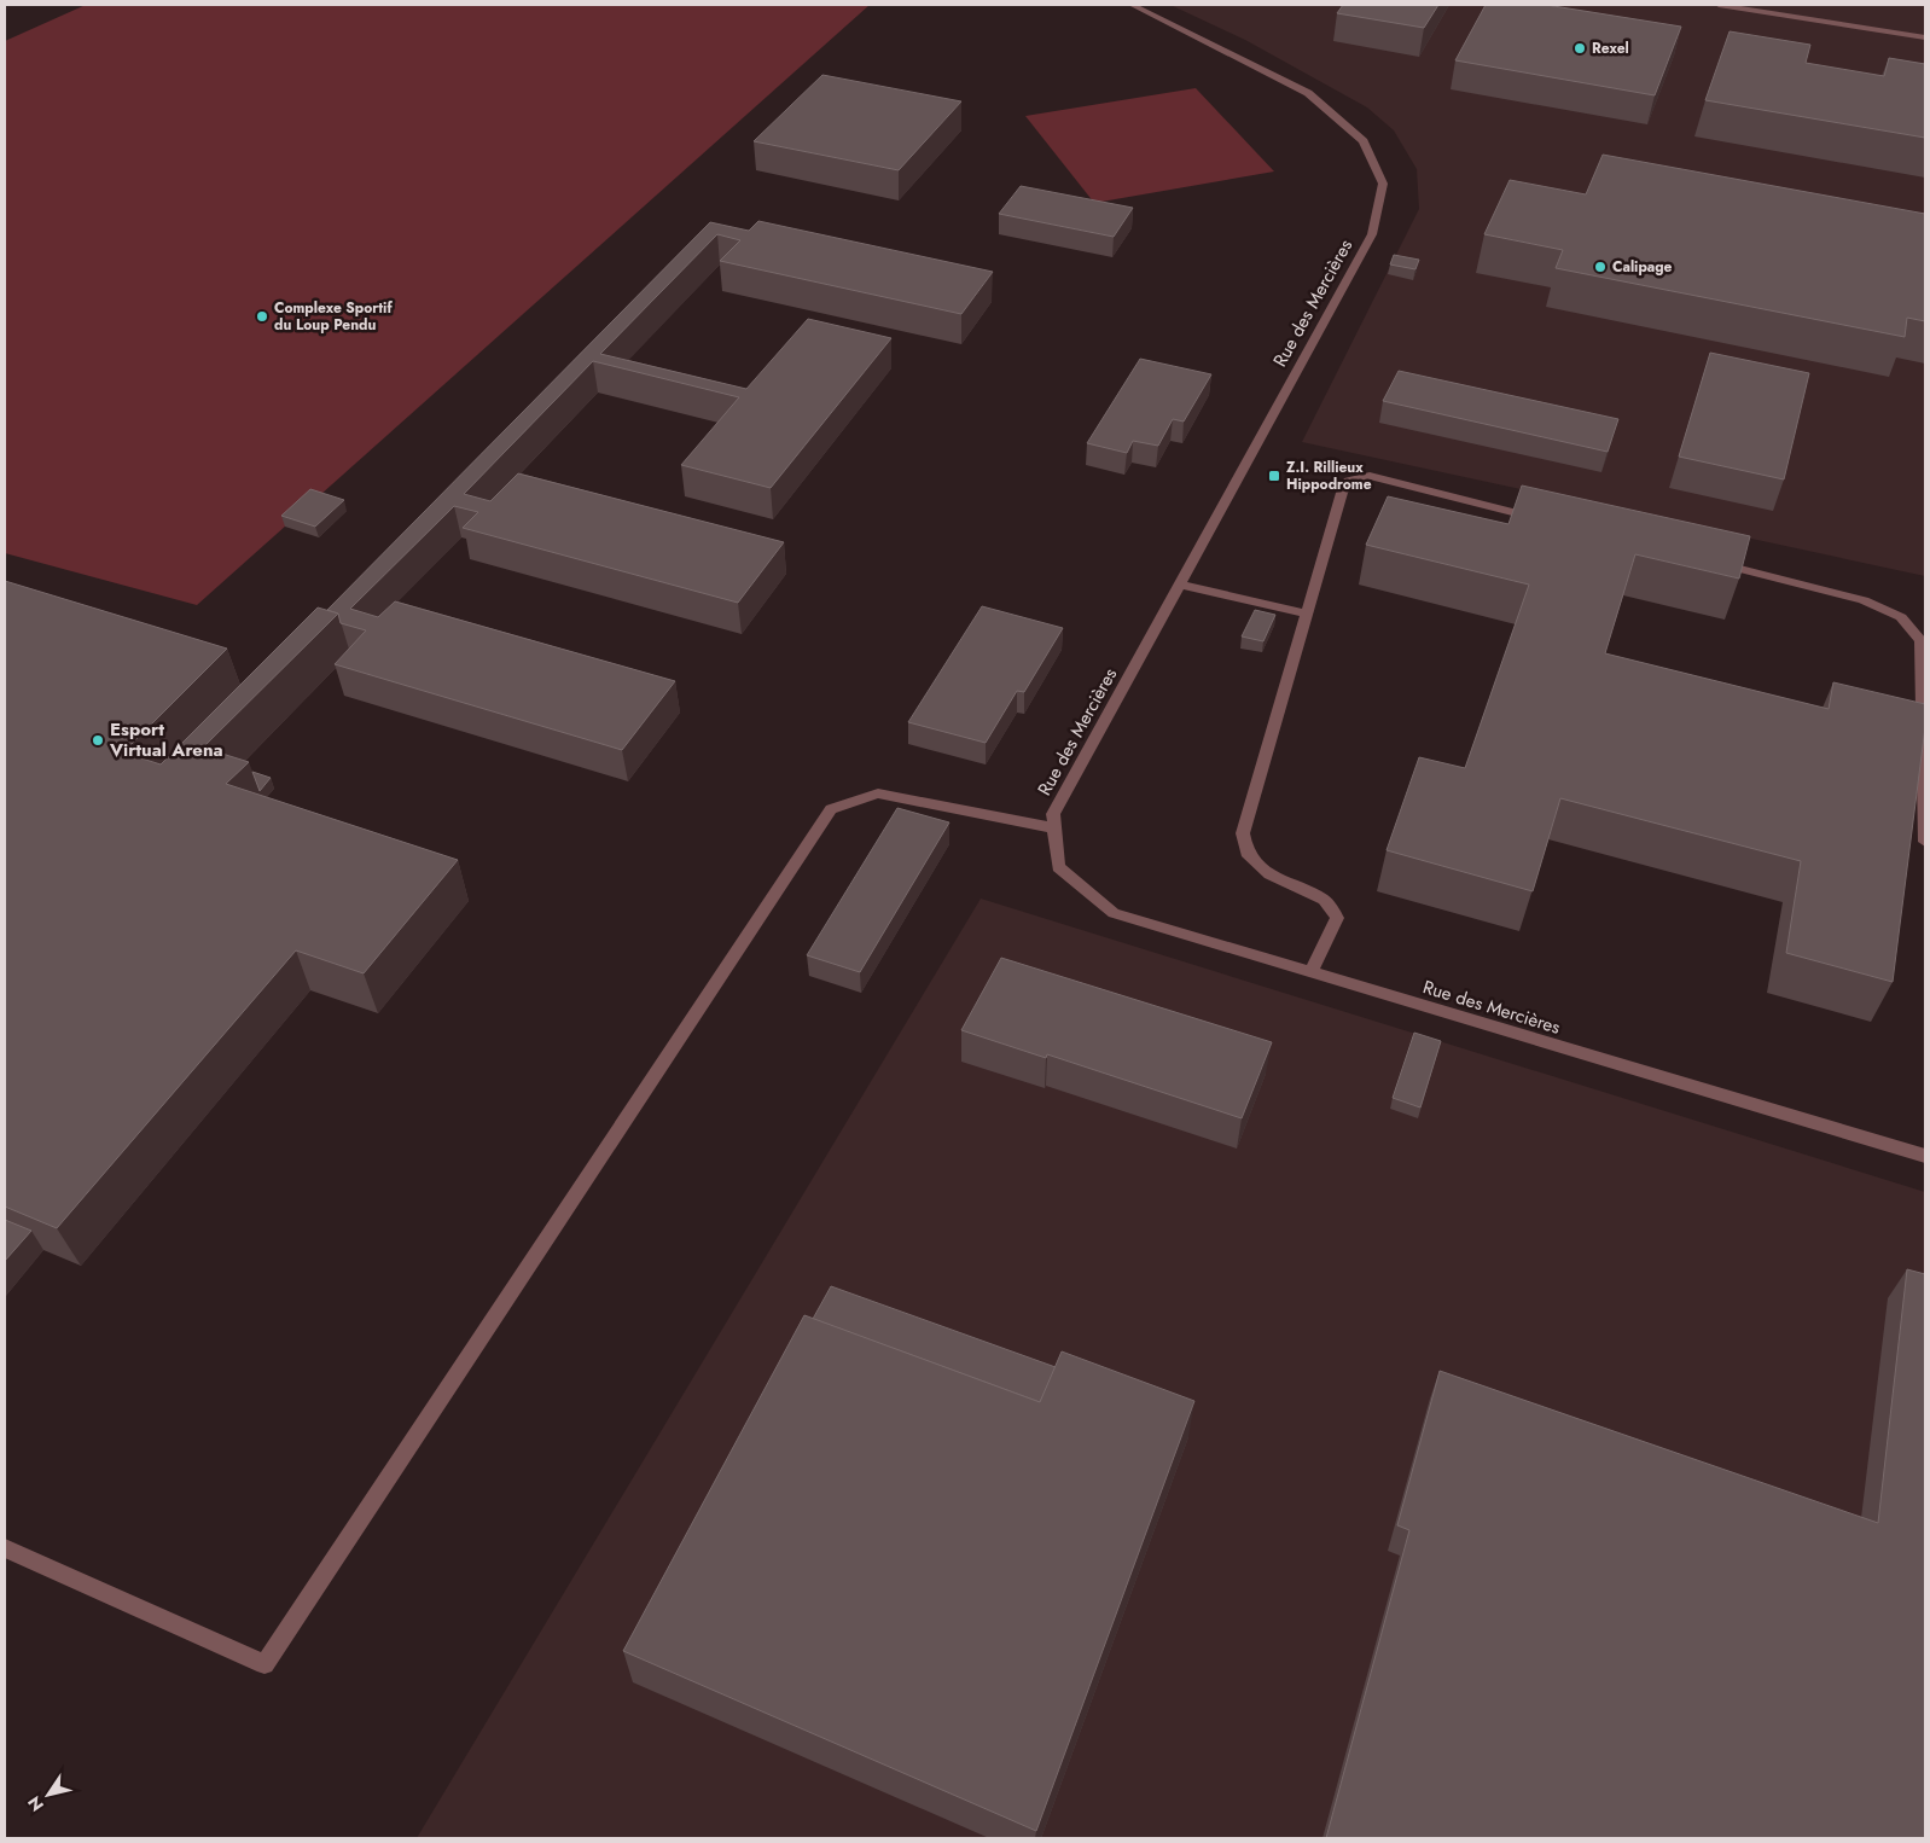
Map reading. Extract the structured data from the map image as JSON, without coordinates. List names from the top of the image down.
{
  "streets": {
    "street": ["Rue des Mercières"]
  },
  "places": {
    "other": [
      "Rexel",
      "Calipage",
      "Complexe Sportif du Loup Pendu",
      "Esport Virtual Arena"
    ],
    "transit": ["Z.I. Rillieux Hippodrome"]
  },
  "north": "bottom left"
}
